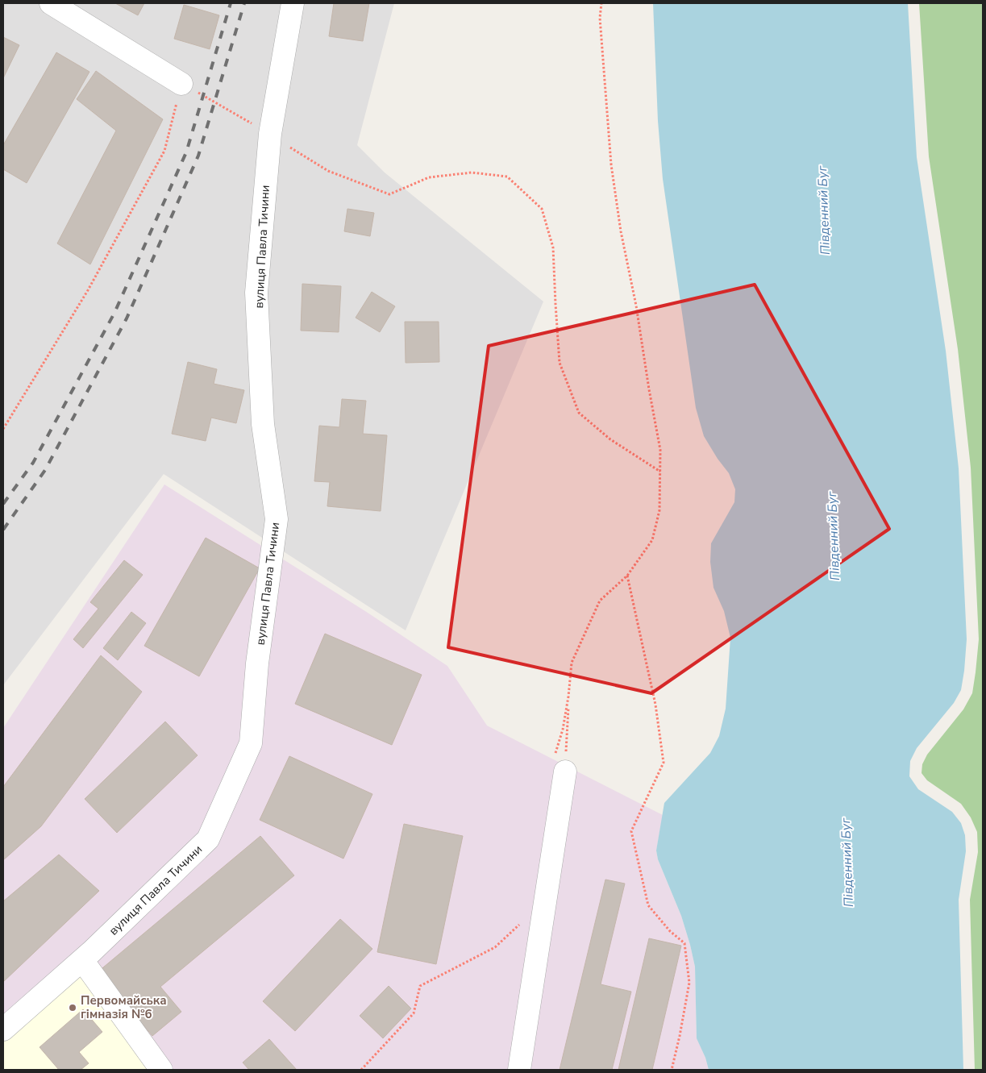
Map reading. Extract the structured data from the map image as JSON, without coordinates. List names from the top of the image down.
{
  "streets": {
    "street": ["вулиця Павла Тичини"]
  },
  "water": ["Південний Буг"],
  "places": ["Первомайська гімназія №6"]
}
